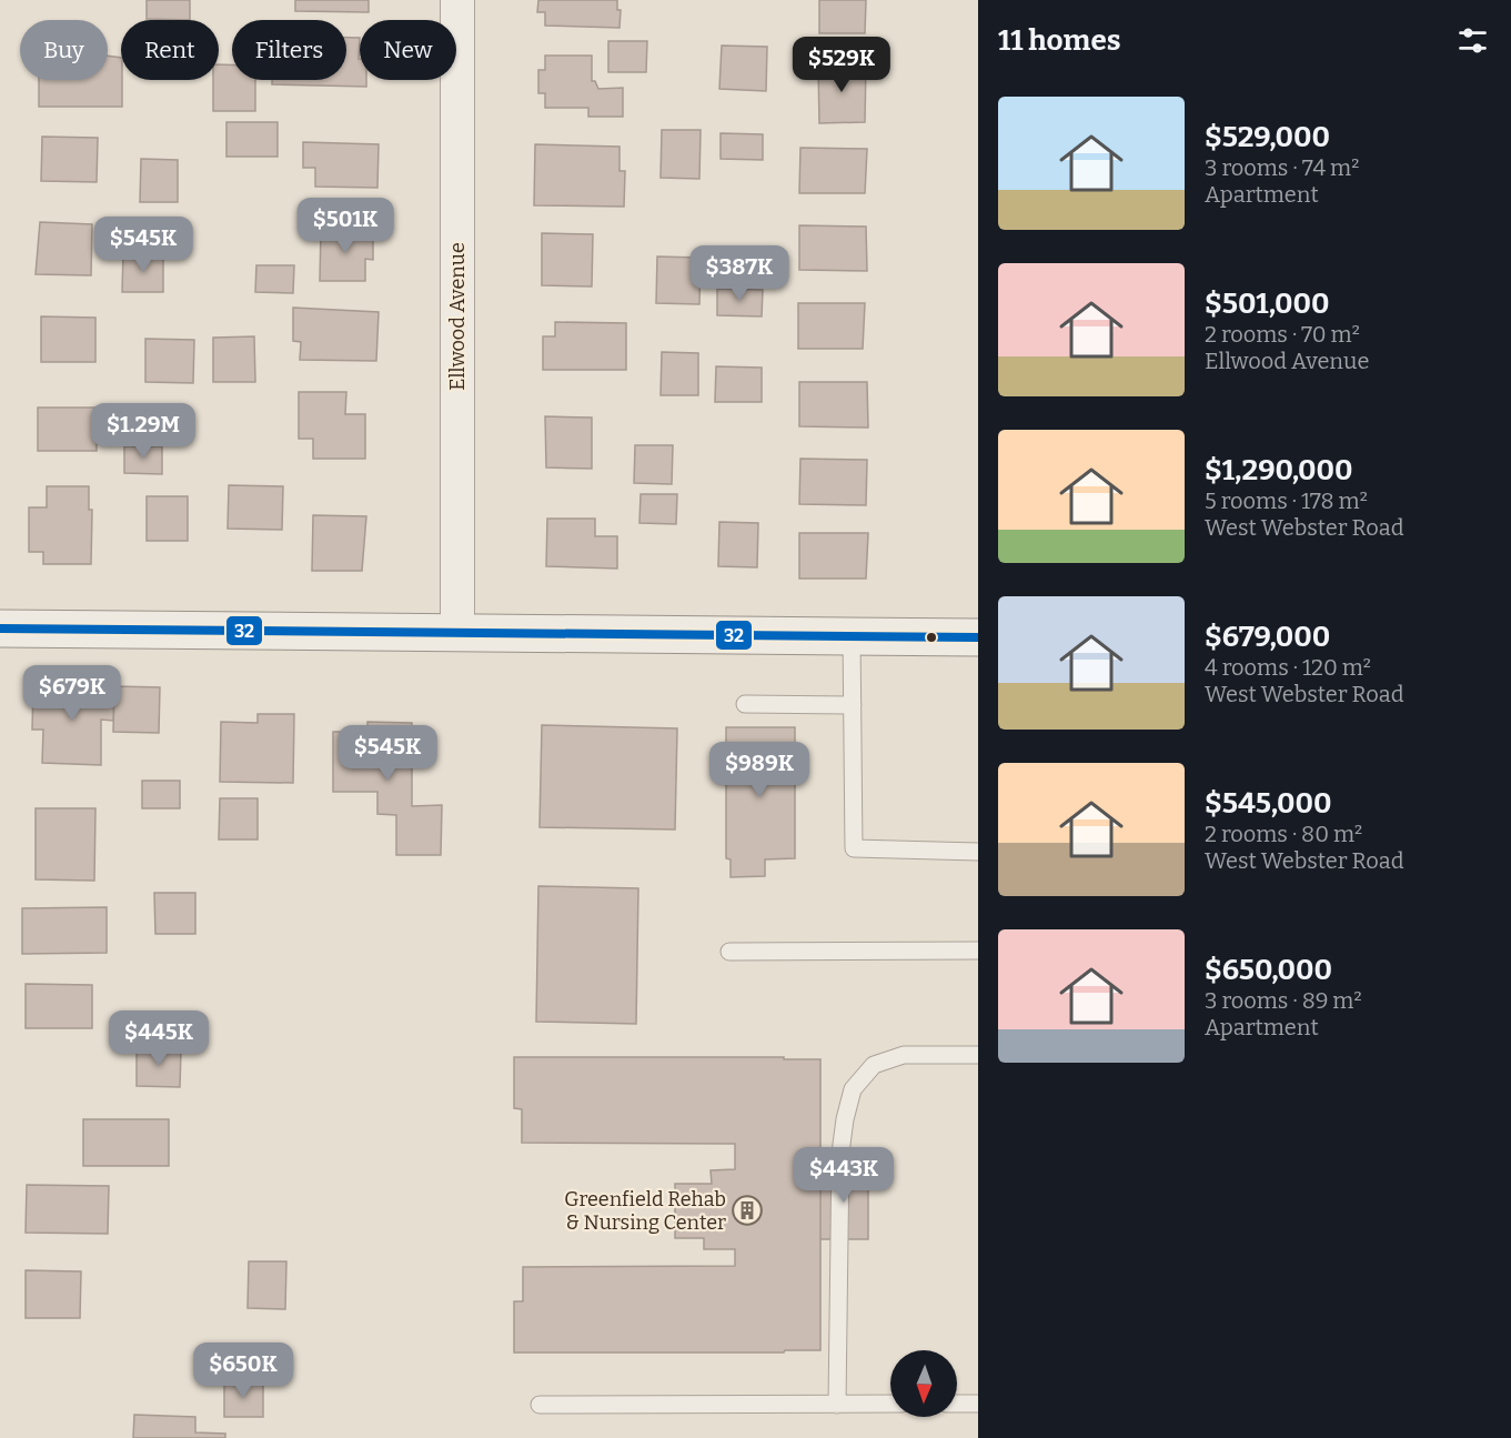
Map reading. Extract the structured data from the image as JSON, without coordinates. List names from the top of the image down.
{
  "streets": {
    "street": ["Ellwood Avenue"]
  },
  "places": {
    "building": ["Greenfield Rehab & Nursing Center"]
  },
  "lines": ["transit line 32"],
  "north": "bottom",
  "page": {
    "heading": "11 homes",
    "chip": [
      "Buy",
      "Rent",
      "Filters",
      "New"
    ],
    "price": [
      "$529K",
      "$501K",
      "$545K",
      "$387K",
      "$1.29M",
      "$679K",
      "$545K",
      "$989K",
      "$445K",
      "$443K",
      "$650K"
    ],
    "list": [
      {
        "name": "$529,000",
        "note": "3 rooms · 74 m² · Apartment"
      },
      {
        "name": "$501,000",
        "note": "2 rooms · 70 m² · Ellwood Avenue"
      },
      {
        "name": "$1,290,000",
        "note": "5 rooms · 178 m² · West Webster Road"
      },
      {
        "name": "$679,000",
        "note": "4 rooms · 120 m² · West Webster Road"
      },
      {
        "name": "$545,000",
        "note": "2 rooms · 80 m² · West Webster Road"
      },
      {
        "name": "$650,000",
        "note": "3 rooms · 89 m² · Apartment"
      }
    ]
  }
}
